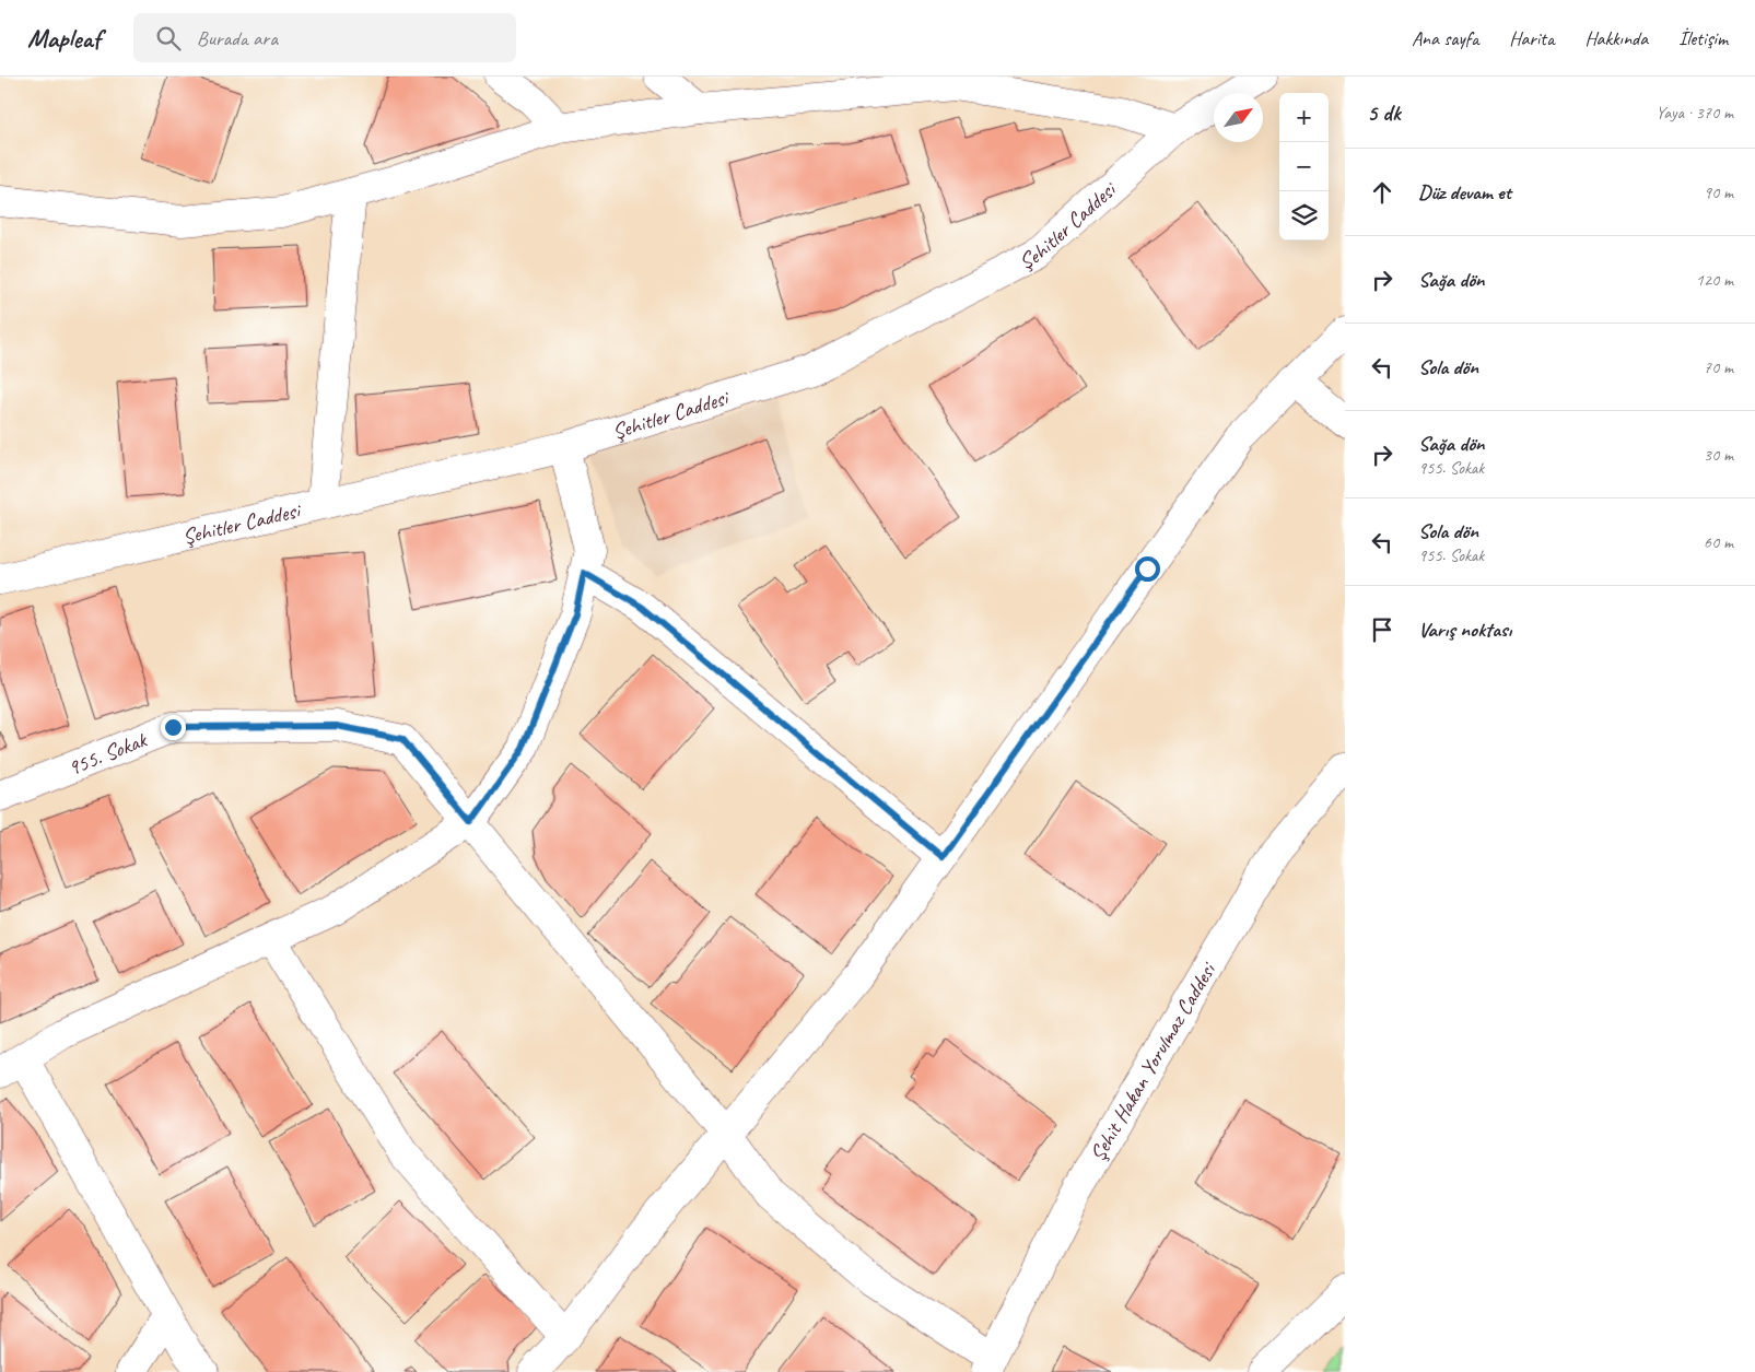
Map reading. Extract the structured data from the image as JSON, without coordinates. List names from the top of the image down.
{
  "streets": {
    "street": ["Şehitler Caddesi", "955. Sokak", "Şehit Hakan Yorulmaz Caddesi"]
  },
  "crossings": [
    ["955. Sokak", "Şehit Hakan Yorulmaz Caddesi"]
  ],
  "north": "top right",
  "page": {
    "header": "Mapleaf",
    "search": "Burada ara",
    "nav": [
      "Ana sayfa",
      "Harita",
      "Hakkında",
      "İletişim"
    ],
    "heading": ["5 dk", "Yaya · 370 m"],
    "map_buttons": ["+", "−"],
    "list": [
      ["Düz devam et", "90 m"],
      ["Sağa dön", "120 m"],
      ["Sola dön", "70 m"],
      ["Sağa dön", "955. Sokak", "30 m"],
      ["Sola dön", "955. Sokak", "60 m"],
      "Varış noktası"
    ]
  }
}
